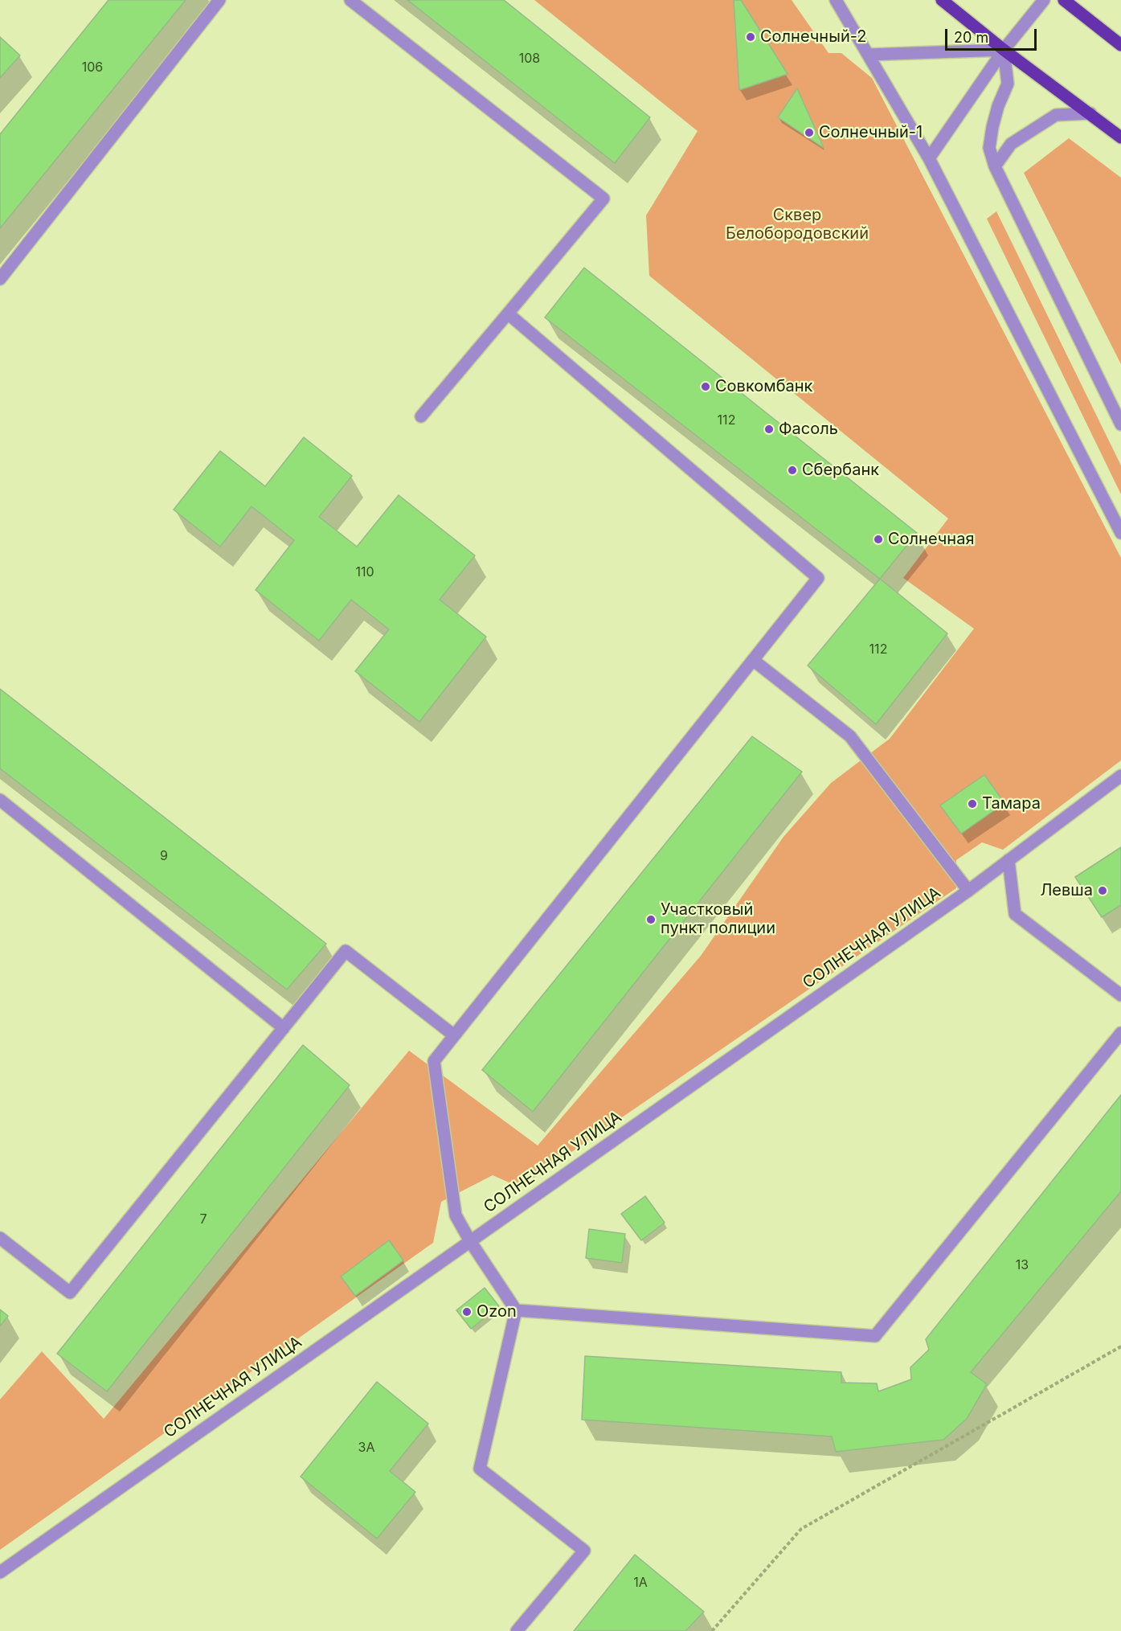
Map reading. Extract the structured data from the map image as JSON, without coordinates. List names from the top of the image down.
{
  "streets": {
    "street": ["СОЛНЕЧНАЯ УЛИЦА"]
  },
  "parks": ["Сквер Белобородовский"],
  "places": [
    "Солнечный-2",
    "Солнечный-1",
    "Совкомбанк",
    "Фасоль",
    "Сбербанк",
    "Солнечная",
    "Тамара",
    "Левша",
    "Участковый пункт полиции",
    "Ozon"
  ],
  "house_numbers": [
    "108",
    "106",
    "112",
    "110",
    "112",
    "9",
    "7",
    "13",
    "3А",
    "1А"
  ],
  "scale_bar": "20 m"
}
